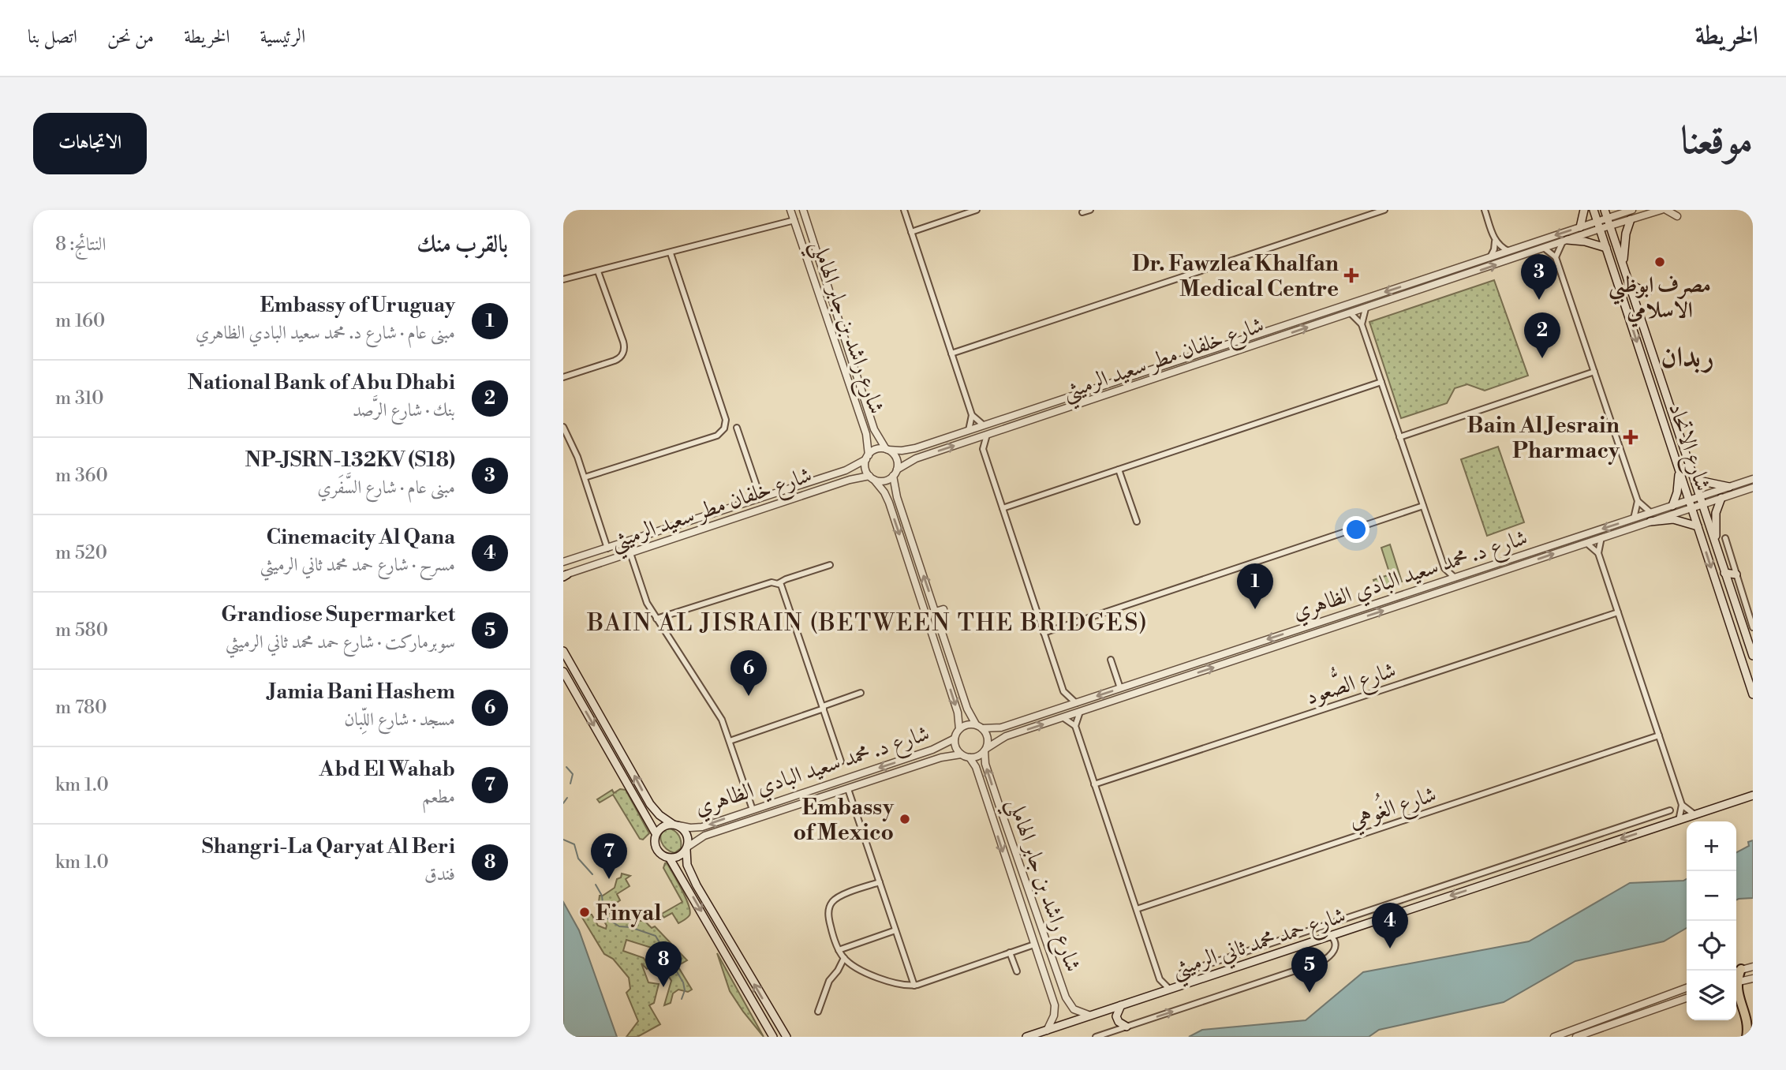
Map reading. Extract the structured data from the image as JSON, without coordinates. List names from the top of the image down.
{
  "streets": {
    "main road": ["شارع الاتحاد", "شارع حمد محمد ثاني الرميثي"],
    "street": [
      "شارع راشد بن جابر الهاملي",
      "شارع خلفان مطر سعيد الرميثي",
      "شارع د. محمد سعيد البادي الظاهري",
      "شارع الصُّعود",
      "شارع الغُوهي"
    ]
  },
  "crossings": [
    ["شارع راشد بن جابر الهاملي", "شارع خلفان مطر سعيد الرميثي"],
    ["شارع راشد بن جابر الهاملي", "شارع د. محمد سعيد البادي الظاهري"],
    ["شارع راشد بن جابر الهاملي", "شارع حمد محمد ثاني الرميثي"],
    ["شارع خلفان مطر سعيد الرميثي", "شارع الاتحاد"],
    ["شارع الاتحاد", "شارع د. محمد سعيد البادي الظاهري"]
  ],
  "one_way": ["شارع حمد محمد ثاني الرميثي"],
  "districts": ["ربدان", "BAIN AL JISRAIN (BETWEEN THE BRIDGES)"],
  "places": {
    "other": ["مصرف ابوظبي الاسلامي", "Embassy of Mexico", "Finyal"],
    "health": ["Dr. Fawzlea Khalfan Medical Centre", "Bain Al Jesrain Pharmacy"]
  },
  "page": {
    "header": "الخريطة",
    "nav": [
      "الرئيسية",
      "الخريطة",
      "من نحن",
      "اتصل بنا"
    ],
    "title": "موقعنا",
    "buttons": "الاتجاهات",
    "heading": ["بالقرب منك", "النتائج: 8"],
    "pins": [
      "3",
      "2",
      "1",
      "6",
      "7",
      "4",
      "8",
      "5"
    ],
    "list": [
      {
        "mark": "1",
        "name": "Embassy of Uruguay",
        "note": "مبنى عام · شارع د. محمد سعيد البادي الظاهري",
        "value": "160 m"
      },
      {
        "mark": "2",
        "name": "National Bank of Abu Dhabi",
        "note": "بنك · شارع الرَّصد",
        "value": "310 m"
      },
      {
        "mark": "3",
        "name": "NP-JSRN-132KV (S18)",
        "note": "مبنى عام · شارع السَّفَري",
        "value": "360 m"
      },
      {
        "mark": "4",
        "name": "Cinemacity Al Qana",
        "note": "مسرح · شارع حمد محمد ثاني الرميثي",
        "value": "520 m"
      },
      {
        "mark": "5",
        "name": "Grandiose Supermarket",
        "note": "سوبرماركت · شارع حمد محمد ثاني الرميثي",
        "value": "580 m"
      },
      {
        "mark": "6",
        "name": "Jamia Bani Hashem",
        "note": "مسجد · شارع اللِّبان",
        "value": "780 m"
      },
      {
        "mark": "7",
        "name": "Abd El Wahab",
        "note": "مطعم",
        "value": "1.0 km"
      },
      {
        "mark": "8",
        "name": "Shangri-La Qaryat Al Beri",
        "note": "فندق",
        "value": "1.0 km"
      }
    ],
    "map_buttons": ["+", "−"]
  }
}
